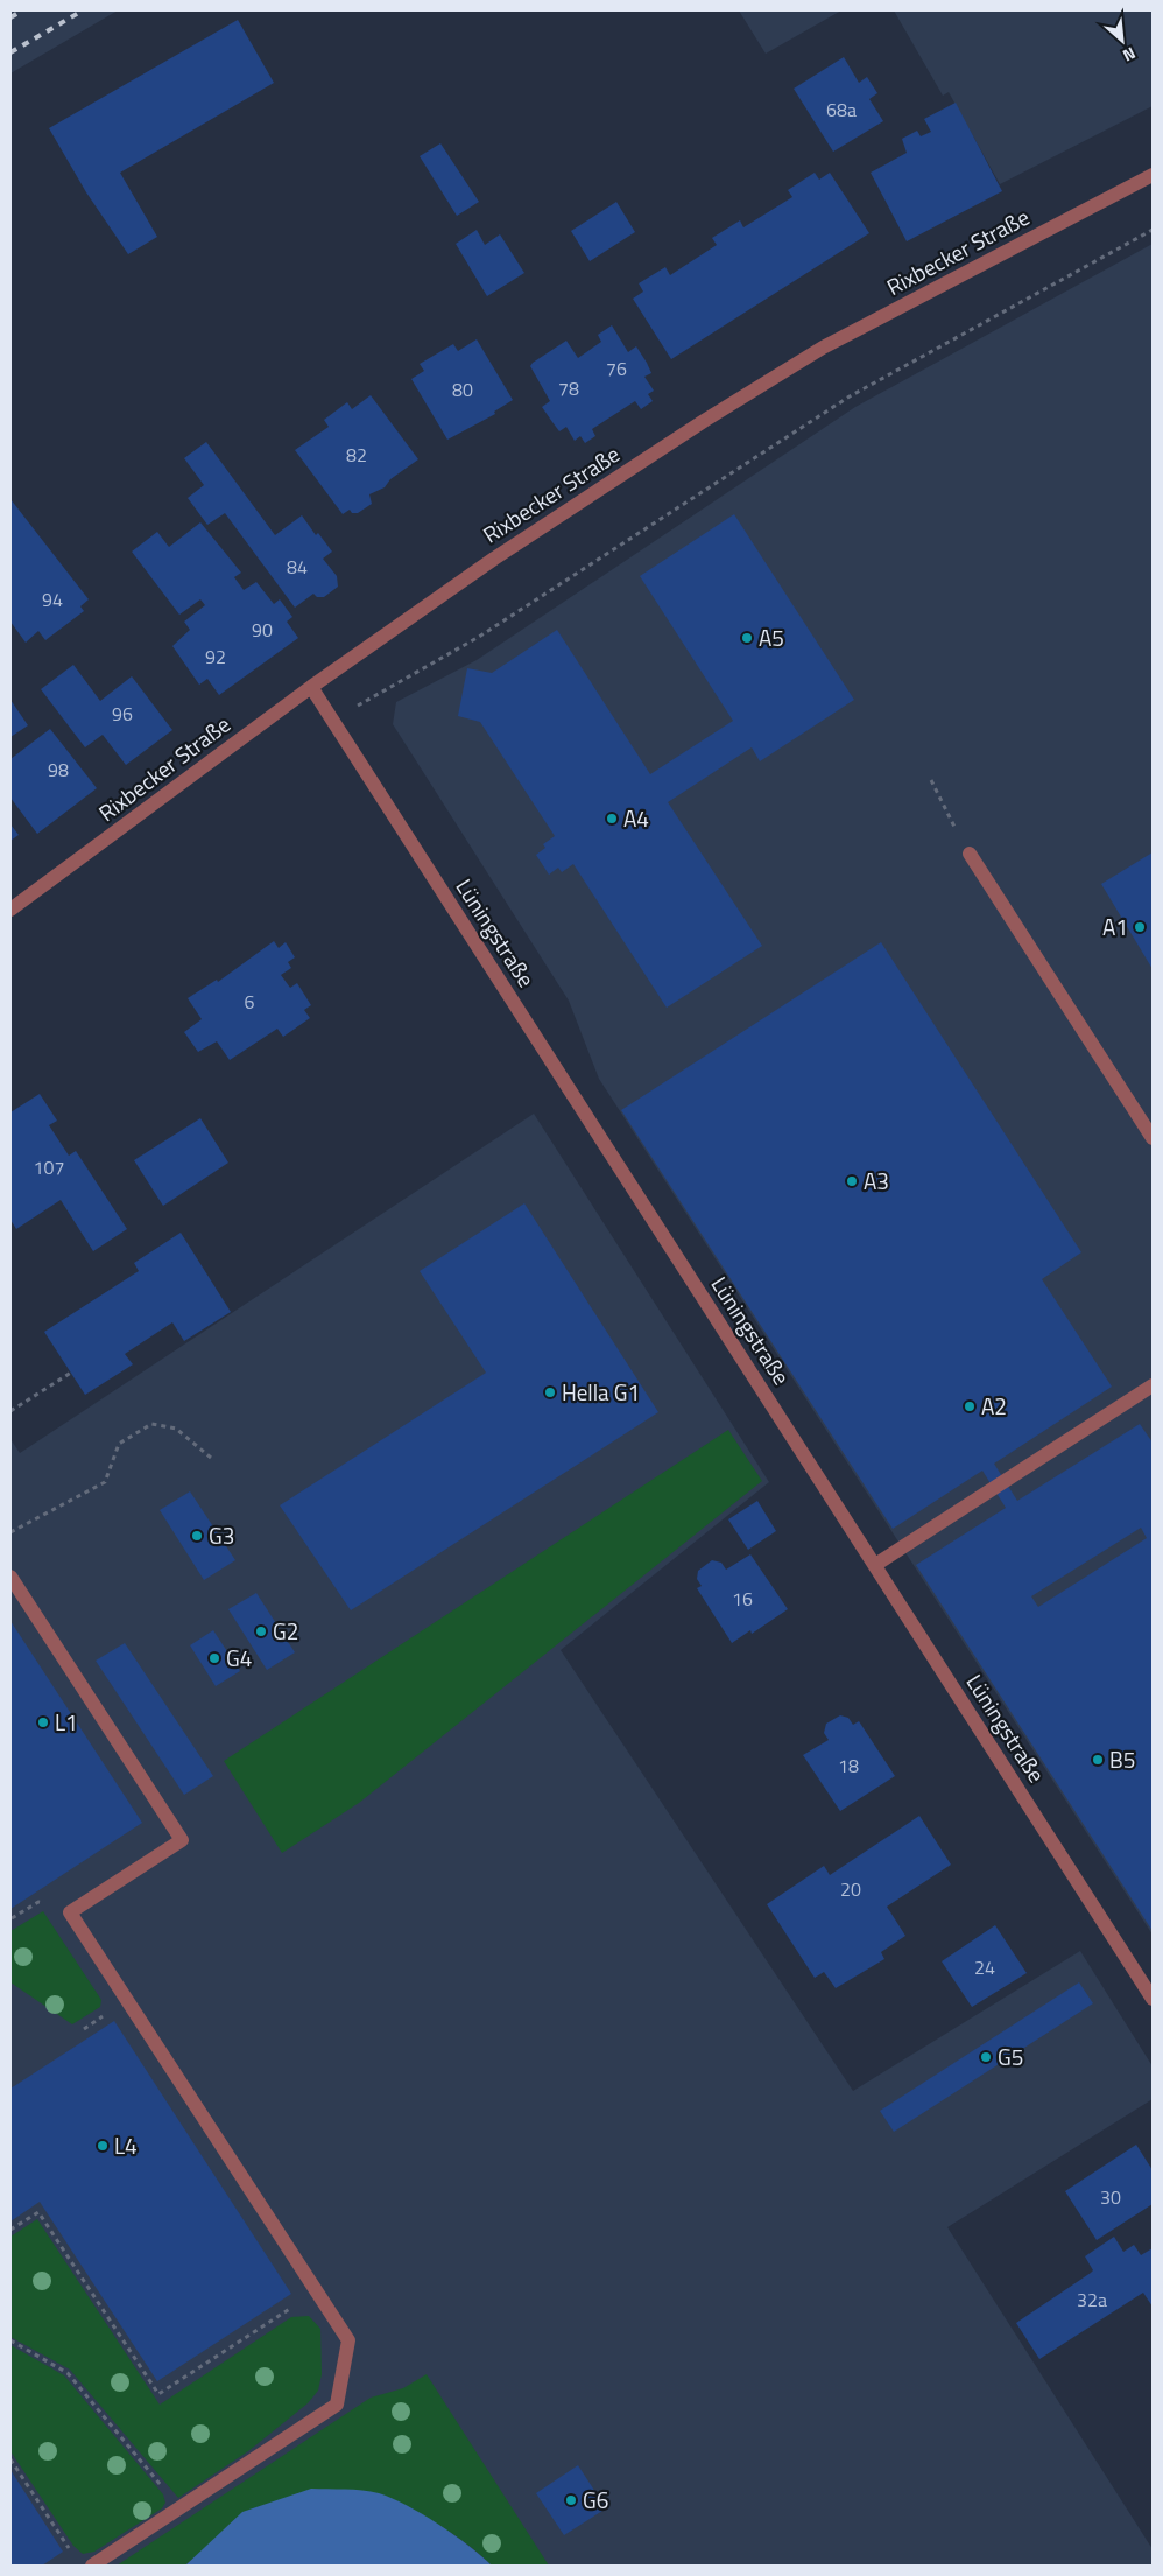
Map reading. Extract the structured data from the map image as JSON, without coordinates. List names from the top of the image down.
{
  "streets": {
    "street": ["Rixbecker Straße", "Lüningstraße"]
  },
  "crossings": [
    ["Rixbecker Straße", "Lüningstraße"]
  ],
  "places": [
    "A5",
    "A4",
    "A1",
    "A3",
    "Hella G1",
    "A2",
    "G3",
    "G2",
    "G4",
    "L1",
    "B5",
    "G5",
    "L4",
    "G6"
  ],
  "house_numbers": [
    "68a",
    "76",
    "78",
    "80",
    "82",
    "84",
    "94",
    "90",
    "92",
    "96",
    "98",
    "6",
    "107",
    "16",
    "18",
    "20",
    "24",
    "30",
    "32a"
  ],
  "north": "bottom right"
}
